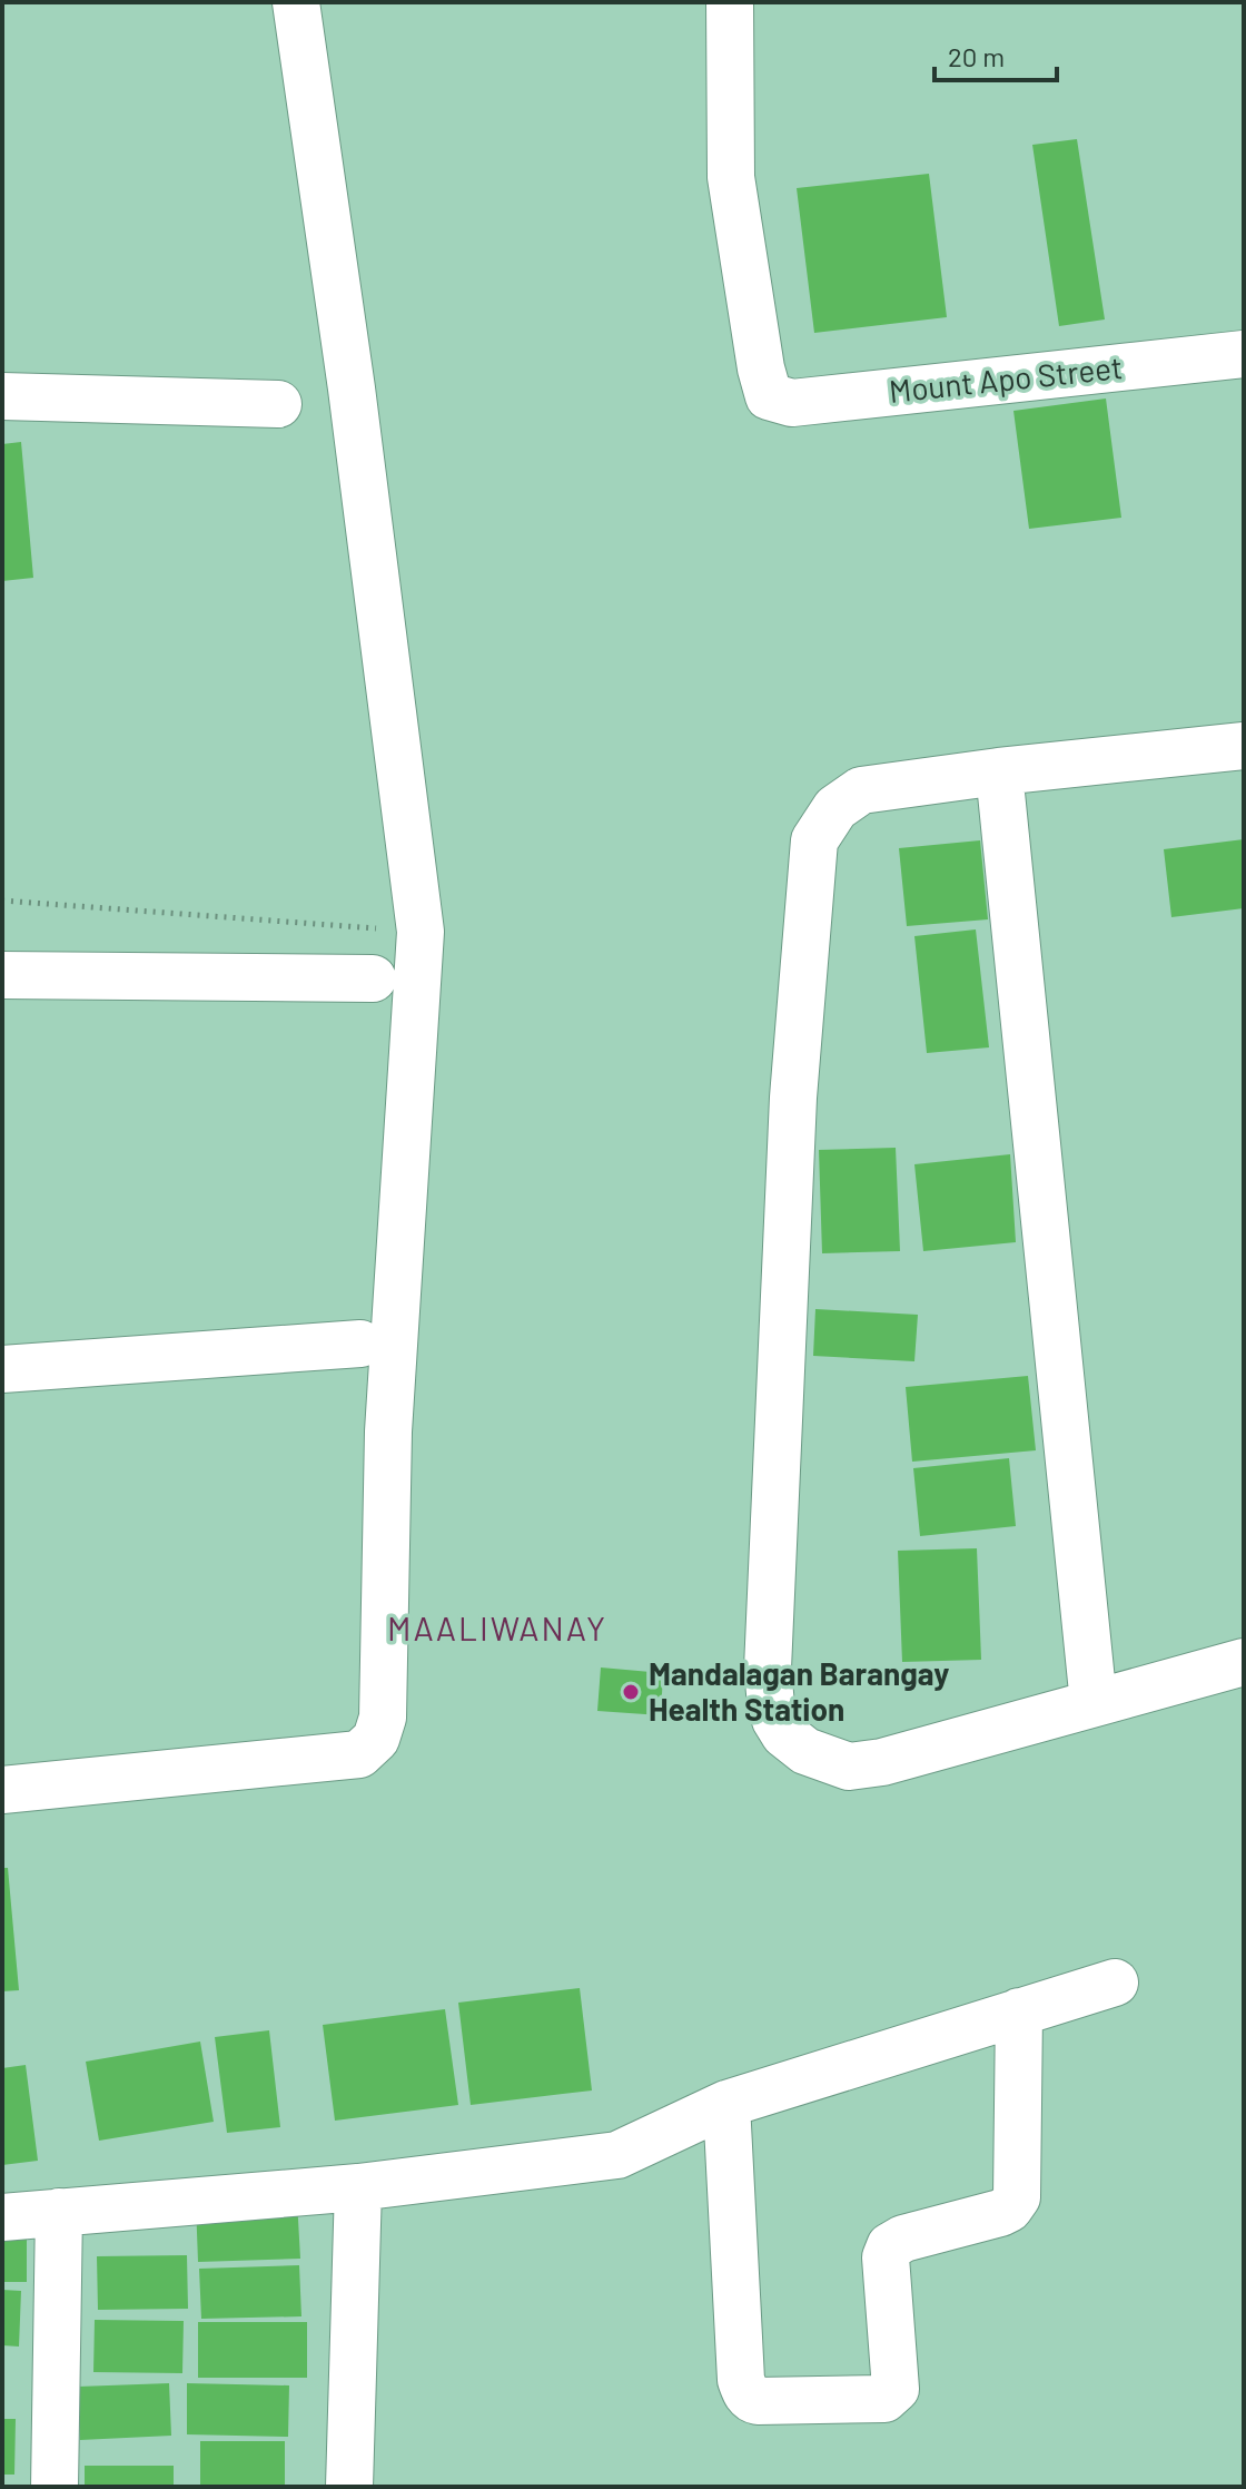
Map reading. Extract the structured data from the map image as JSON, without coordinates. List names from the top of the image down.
{
  "streets": {
    "street": ["Mount Apo Street"]
  },
  "districts": ["MAALIWANAY"],
  "places": ["Mandalagan Barangay Health Station"],
  "scale_bar": "20 m"
}
